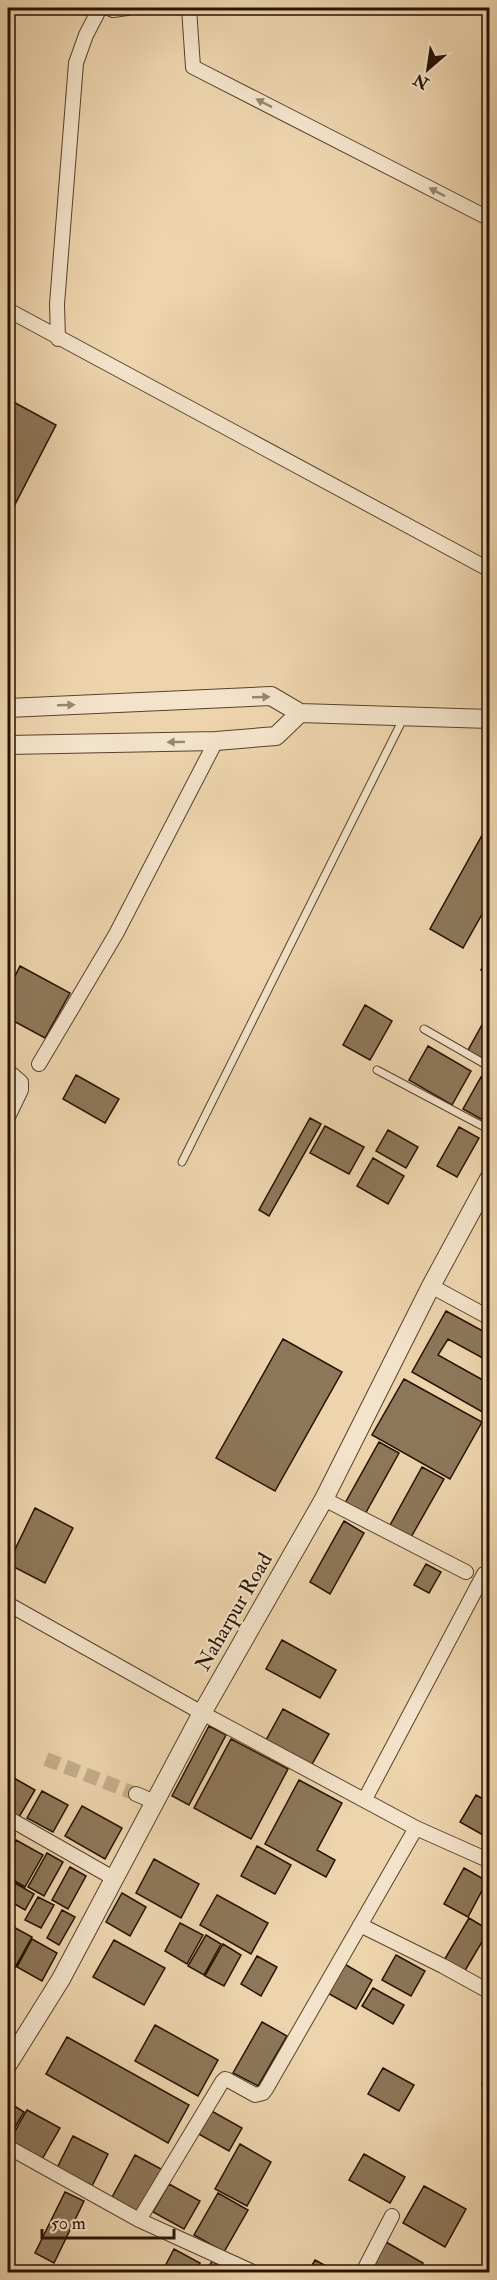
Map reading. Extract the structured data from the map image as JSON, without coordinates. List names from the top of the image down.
{
  "streets": {
    "street": ["Naharpur Road"]
  },
  "scale_bar": "50 m",
  "north": "bottom left"
}
